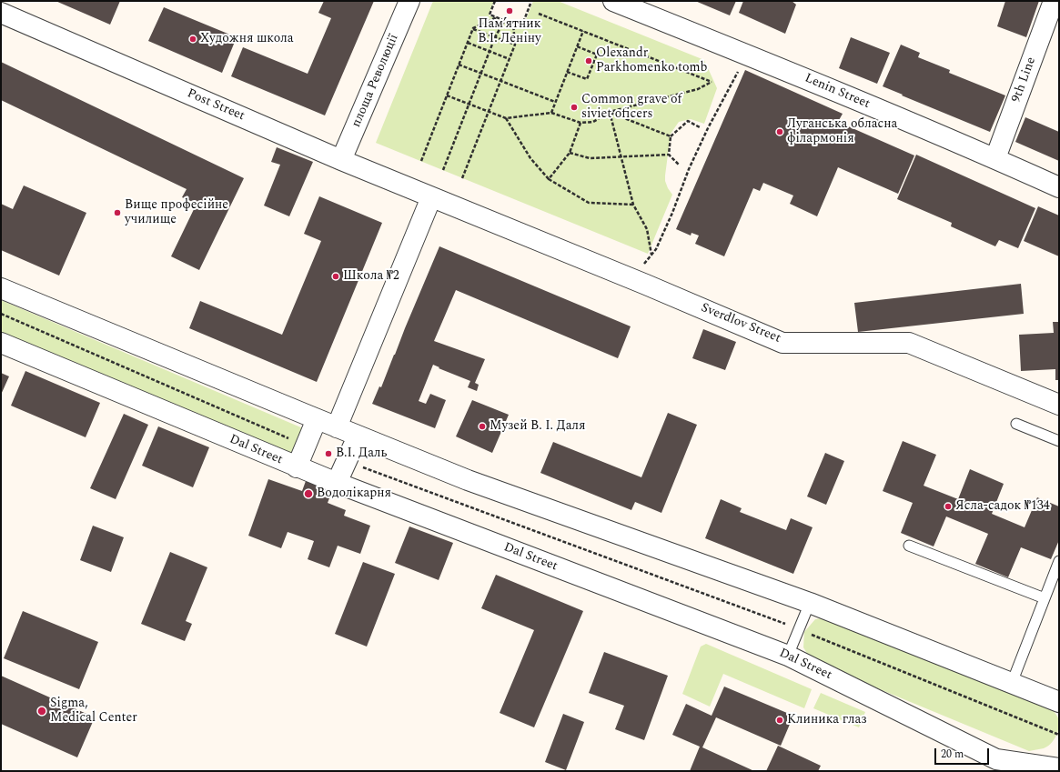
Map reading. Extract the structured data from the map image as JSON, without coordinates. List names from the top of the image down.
{
  "streets": {
    "street": [
      "9th Line",
      "площа Революції",
      "Lenin Street",
      "Post Street",
      "Sverdlov Street",
      "Dal Street"
    ]
  },
  "crossings": [
    ["9th Line", "Lenin Street"],
    ["площа Революції", "Post Street"],
    ["Post Street", "Sverdlov Street"]
  ],
  "places": [
    "Пам’ятник В.І. Леніну",
    "Художня школа",
    "Olexandr Parkhomenko tomb",
    "Common grave of siviet oficers",
    "Луганська обласна філармонія",
    "Вище професійне училище",
    "Школа №2",
    "Музей В. І. Даля",
    "В.І. Даль",
    "Водолікарня",
    "Ясла-садок №134",
    "Sigma, Medical Center",
    "Клиника глаз"
  ],
  "scale_bar": "20 m"
}
